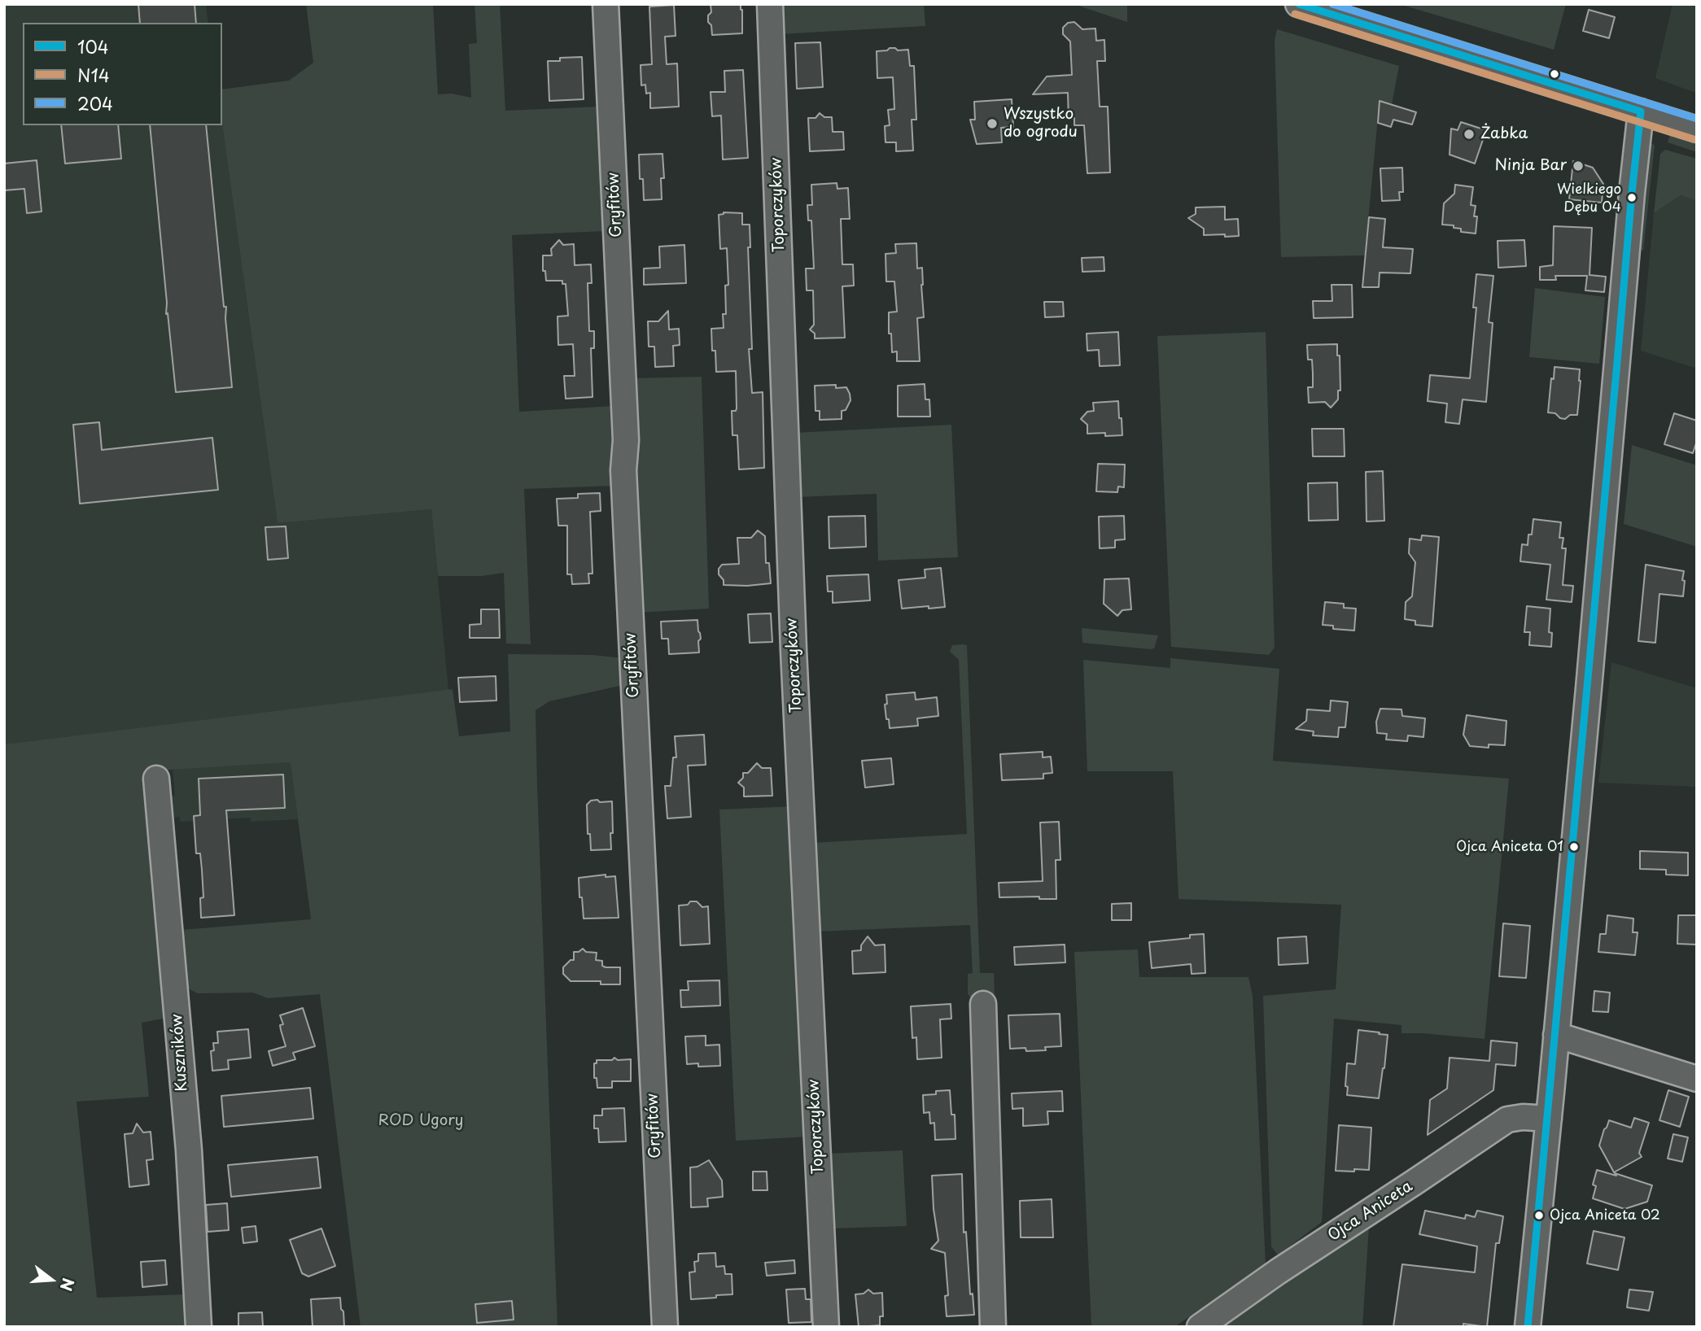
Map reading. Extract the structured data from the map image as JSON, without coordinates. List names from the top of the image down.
{
  "streets": {
    "street": [
      "Gryfitów",
      "Toporczyków",
      "Kuszników",
      "Ojca Aniceta"
    ]
  },
  "parks": ["ROD Ugory"],
  "places": [
    "Wszystko do ogrodu",
    "Żabka",
    "Ninja Bar",
    "Wielkiego Dębu 04",
    "Ojca Aniceta 01",
    "Ojca Aniceta 02"
  ],
  "lines": ["transit line 104", "transit line 204", "transit line N14"],
  "legend": ["104", "N14", "204"],
  "north": "right"
}
